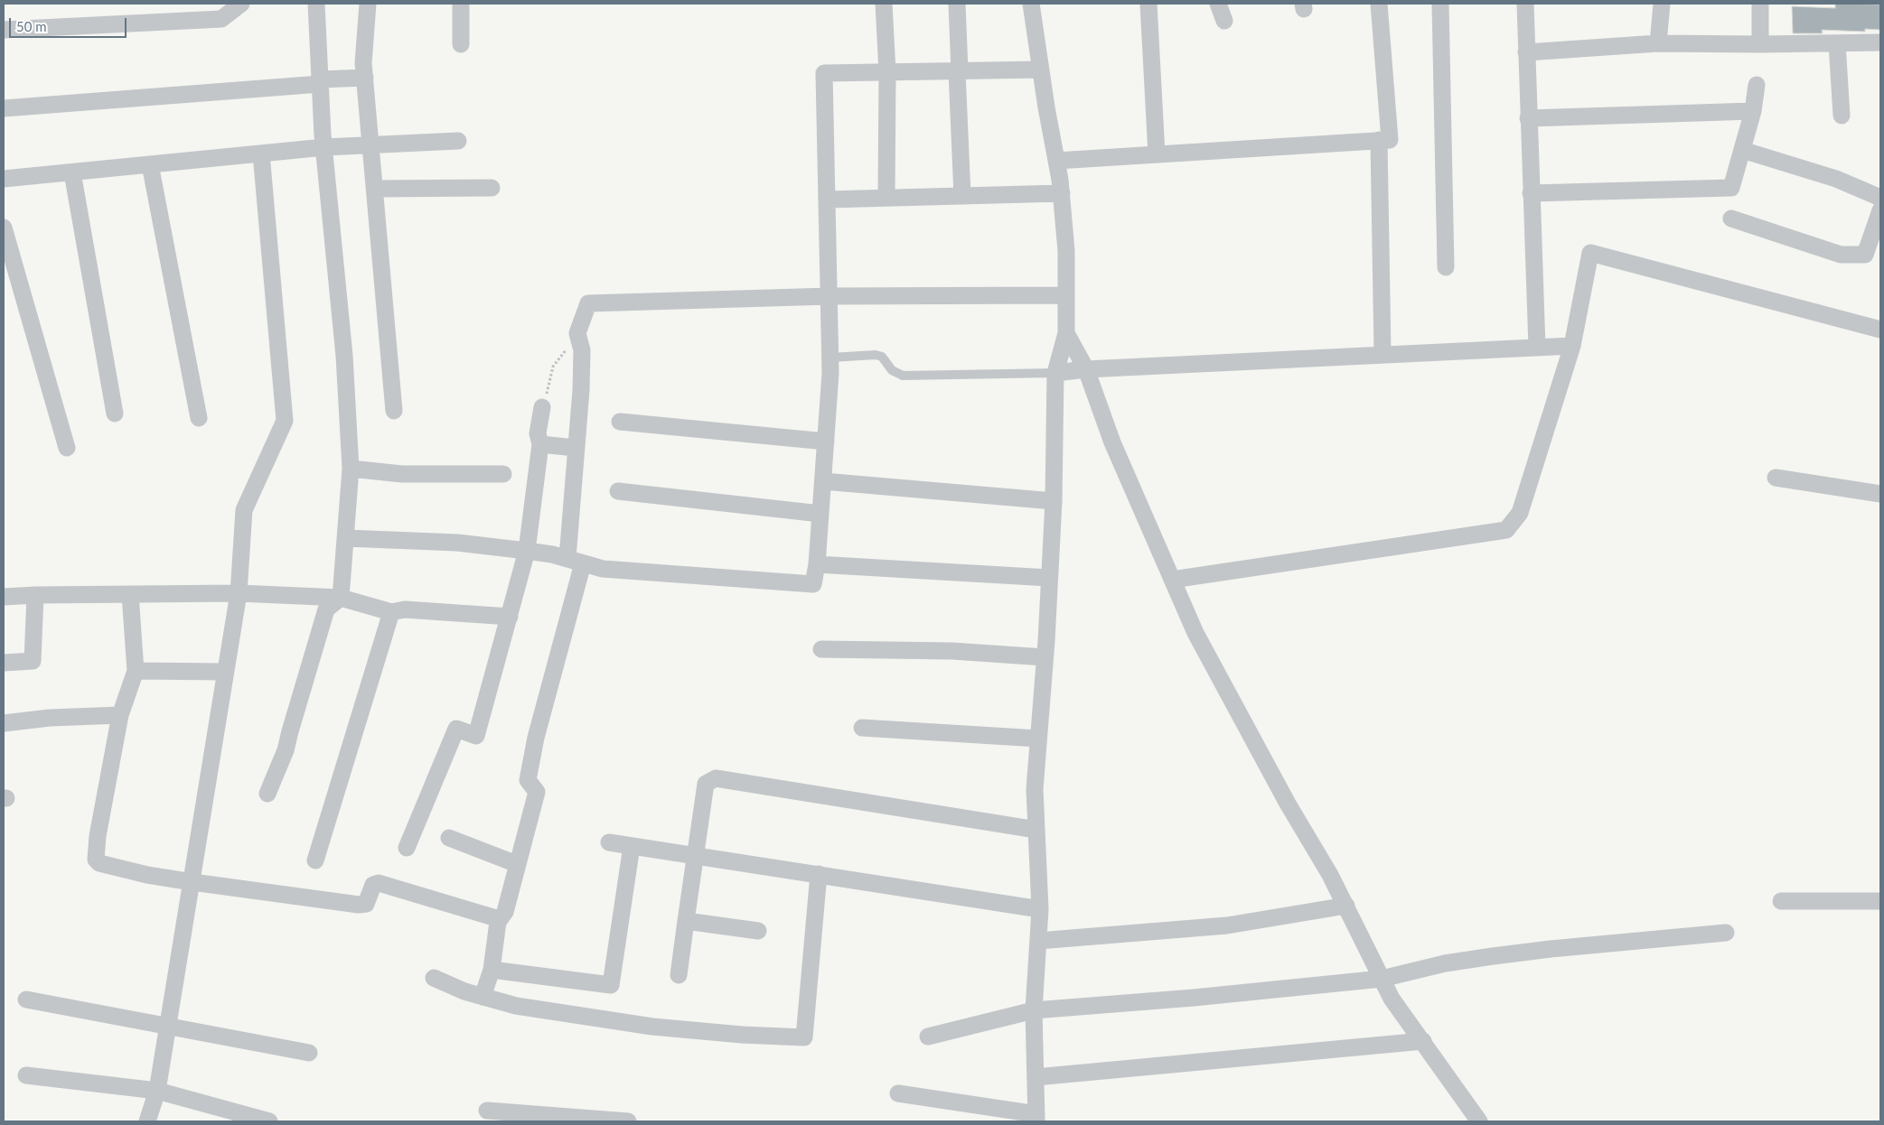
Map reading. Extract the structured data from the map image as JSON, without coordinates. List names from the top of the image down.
{
  "scale_bar": "50 m"
}
